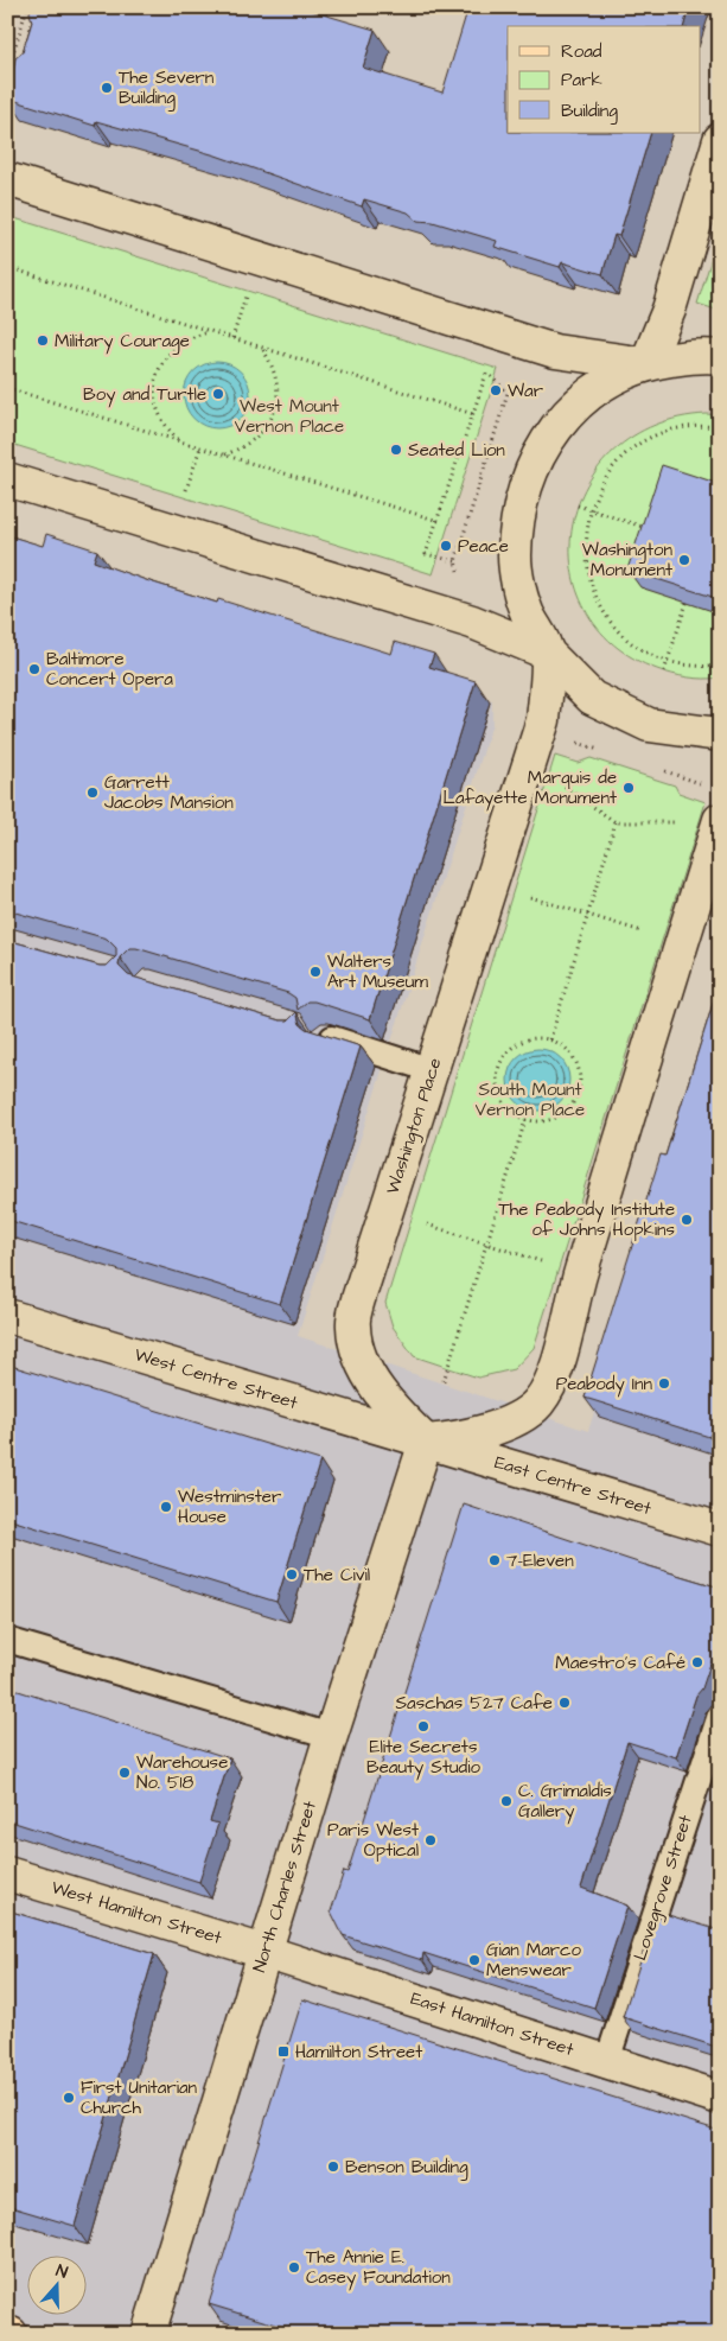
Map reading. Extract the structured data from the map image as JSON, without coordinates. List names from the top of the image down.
{
  "streets": {
    "main road": [
      "Washington Place",
      "West Centre Street",
      "East Centre Street",
      "North Charles Street",
      "West Hamilton Street",
      "East Hamilton Street"
    ],
    "lane": ["Lovegrove Street"]
  },
  "crossings": [
    ["Washington Place", "West Centre Street"],
    ["Washington Place", "East Centre Street"],
    ["Washington Place", "North Charles Street"],
    ["West Centre Street", "East Centre Street"],
    ["West Centre Street", "North Charles Street"],
    ["East Centre Street", "North Charles Street"],
    ["North Charles Street", "West Hamilton Street"],
    ["North Charles Street", "East Hamilton Street"],
    ["Lovegrove Street", "East Hamilton Street"],
    ["West Hamilton Street", "East Hamilton Street"]
  ],
  "parks": ["West Mount Vernon Place", "South Mount Vernon Place"],
  "places": {
    "other": [
      "The Severn Building",
      "Military Courage",
      "War",
      "Boy and Turtle",
      "Seated Lion",
      "Peace",
      "Washington Monument",
      "Baltimore Concert Opera",
      "Marquis de Lafayette Monument",
      "Garrett Jacobs Mansion",
      "Walters Art Museum",
      "The Peabody Institute of Johns Hopkins",
      "Peabody Inn",
      "Westminster House",
      "7-Eleven",
      "The Civil",
      "Maestro's Café",
      "Saschas 527 Cafe",
      "Elite Secrets Beauty Studio",
      "Warehouse No. 518",
      "C. Grimaldis Gallery",
      "Paris West Optical",
      "Gian Marco Menswear",
      "First Unitarian Church",
      "Benson Building",
      "The Annie E. Casey Foundation"
    ],
    "transit": ["Hamilton Street"]
  },
  "legend": ["Road", "Park", "Building"],
  "north": "top"
}
